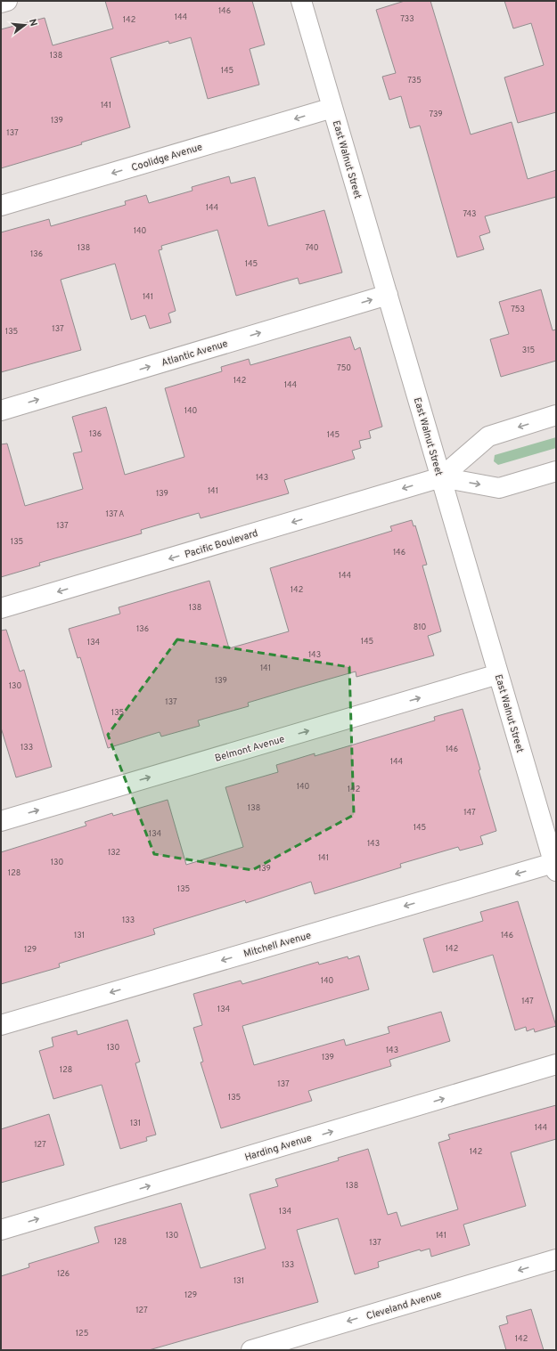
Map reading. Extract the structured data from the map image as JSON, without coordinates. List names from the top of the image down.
{
  "streets": {
    "street": [
      "Coolidge Avenue",
      "East Walnut Street",
      "Atlantic Avenue",
      "Pacific Boulevard",
      "Belmont Avenue",
      "Mitchell Avenue",
      "Harding Avenue",
      "Cleveland Avenue"
    ]
  },
  "crossings": [
    ["Coolidge Avenue", "East Walnut Street"],
    ["East Walnut Street", "Atlantic Avenue"],
    ["East Walnut Street", "Pacific Boulevard"],
    ["East Walnut Street", "Belmont Avenue"],
    ["East Walnut Street", "Mitchell Avenue"]
  ],
  "one_way": [
    "Coolidge Avenue",
    "Atlantic Avenue",
    "Belmont Avenue",
    "Mitchell Avenue",
    "Harding Avenue",
    "Cleveland Avenue"
  ],
  "house_numbers": [
    "146",
    "144",
    "733",
    "142",
    "138",
    "145",
    "735",
    "141",
    "739",
    "139",
    "137",
    "144",
    "743",
    "140",
    "138",
    "740",
    "136",
    "145",
    "141",
    "753",
    "137",
    "135",
    "315",
    "750",
    "142",
    "144",
    "140",
    "136",
    "145",
    "143",
    "141",
    "139",
    "137 A",
    "137",
    "135",
    "146",
    "144",
    "142",
    "138",
    "810",
    "136",
    "145",
    "134",
    "143",
    "141",
    "139",
    "130",
    "137",
    "135",
    "133",
    "146",
    "144",
    "140",
    "142",
    "138",
    "147",
    "145",
    "134",
    "143",
    "132",
    "141",
    "130",
    "139",
    "128",
    "135",
    "133",
    "131",
    "146",
    "142",
    "129",
    "140",
    "147",
    "134",
    "130",
    "143",
    "139",
    "128",
    "137",
    "135",
    "131",
    "144",
    "127",
    "142",
    "138",
    "134",
    "130",
    "141",
    "128",
    "137",
    "133",
    "126",
    "131",
    "129",
    "127",
    "125",
    "142"
  ],
  "north": "right"
}
